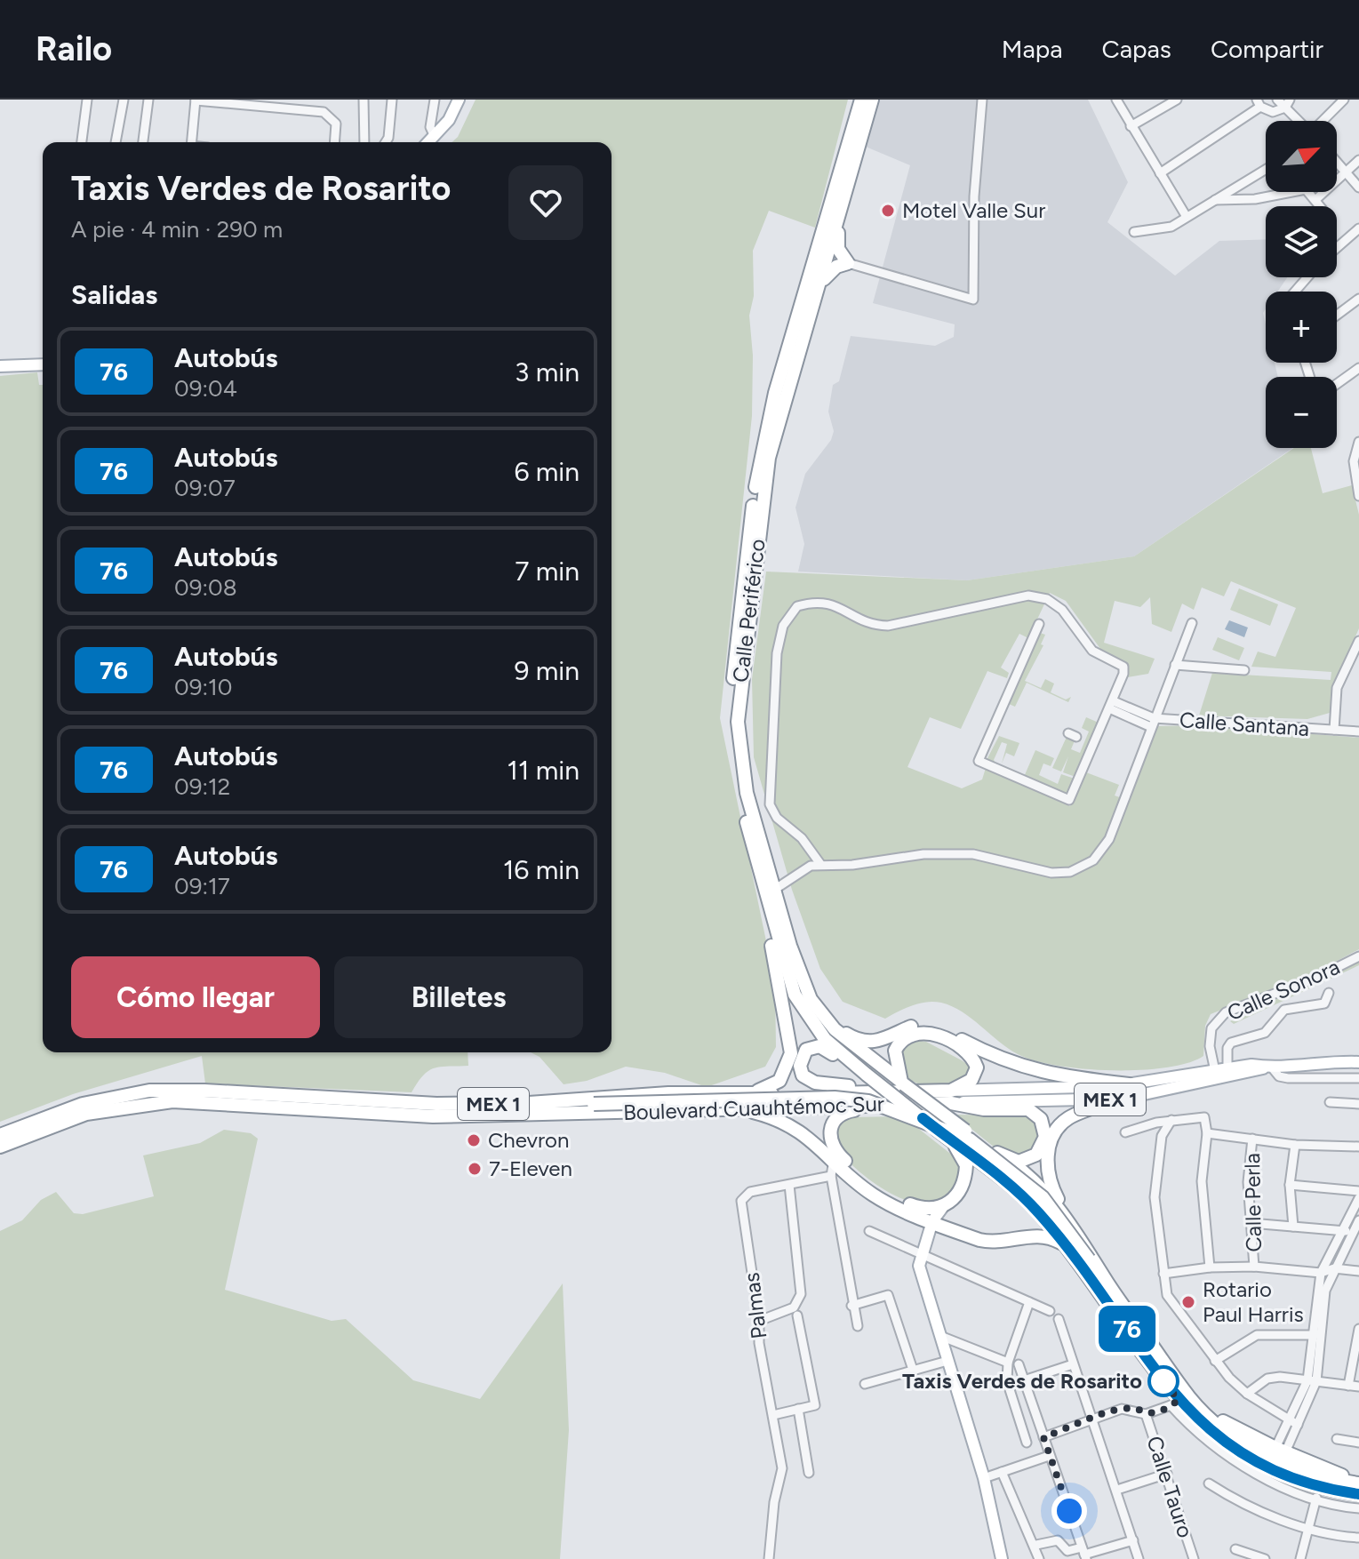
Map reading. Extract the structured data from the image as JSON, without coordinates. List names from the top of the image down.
{
  "streets": {
    "highway": ["Calle Periférico", "MEX 1", "Boulevard Cuauhtémoc Sur"],
    "street": [
      "Calle Santana",
      "Calle Sonora",
      "Calle Perla",
      "Palmas",
      "Calle Tauro"
    ]
  },
  "crossings": [
    ["Calle Sonora", "Boulevard Cuauhtémoc Sur"],
    ["MEX 1", "Boulevard Cuauhtémoc Sur"]
  ],
  "places": [
    "Motel Valle Sur",
    "Chevron",
    "7-Eleven",
    "Rotario Paul Harris",
    "Taxis Verdes de Rosarito"
  ],
  "lines": ["bus line 76"],
  "north": "top right",
  "page": {
    "header": "Railo",
    "nav": ["Mapa", "Capas", "Compartir"],
    "on_map": "76",
    "map_buttons": ["+", "−"],
    "heading": [
      ["Taxis Verdes de Rosarito", "A pie · 4 min · 290 m"],
      "Salidas"
    ],
    "list": [
      {
        "mark": "76",
        "name": "Autobús",
        "note": "09:04",
        "value": "3 min"
      },
      {
        "mark": "76",
        "name": "Autobús",
        "note": "09:07",
        "value": "6 min"
      },
      {
        "mark": "76",
        "name": "Autobús",
        "note": "09:08",
        "value": "7 min"
      },
      {
        "mark": "76",
        "name": "Autobús",
        "note": "09:10",
        "value": "9 min"
      },
      {
        "mark": "76",
        "name": "Autobús",
        "note": "09:12",
        "value": "11 min"
      },
      {
        "mark": "76",
        "name": "Autobús",
        "note": "09:17",
        "value": "16 min"
      }
    ],
    "buttons": ["Cómo llegar", "Billetes"]
  }
}
